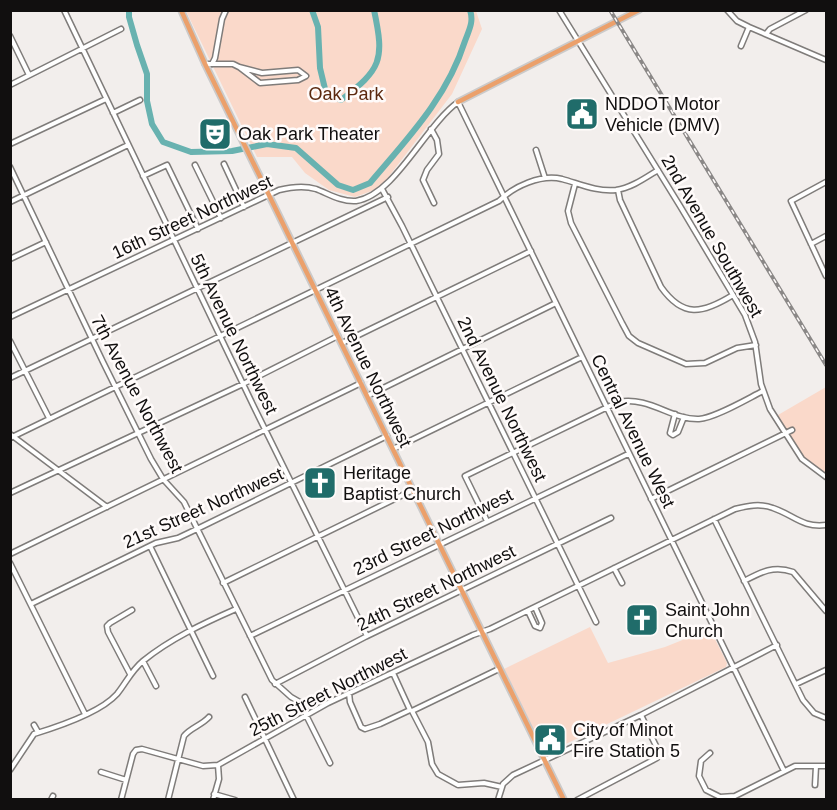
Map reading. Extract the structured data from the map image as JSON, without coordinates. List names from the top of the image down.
{
  "streets": {
    "main road": ["4th Avenue Northwest"],
    "street": [
      "16th Street Northwest",
      "2nd Avenue Southwest",
      "5th Avenue Northwest",
      "7th Avenue Northwest",
      "2nd Avenue Northwest",
      "Central Avenue West",
      "21st Street Northwest",
      "23rd Street Northwest",
      "24th Street Northwest",
      "25th Street Northwest"
    ]
  },
  "crossings": [
    ["16th Street Northwest", "5th Avenue Northwest"],
    ["16th Street Northwest", "4th Avenue Northwest"],
    ["16th Street Northwest", "7th Avenue Northwest"],
    ["16th Street Northwest", "2nd Avenue Northwest"],
    ["16th Street Northwest", "Central Avenue West"],
    ["5th Avenue Northwest", "21st Street Northwest"],
    ["5th Avenue Northwest", "23rd Street Northwest"],
    ["5th Avenue Northwest", "24th Street Northwest"],
    ["4th Avenue Northwest", "21st Street Northwest"],
    ["4th Avenue Northwest", "23rd Street Northwest"],
    ["4th Avenue Northwest", "24th Street Northwest"],
    ["4th Avenue Northwest", "25th Street Northwest"],
    ["7th Avenue Northwest", "21st Street Northwest"],
    ["7th Avenue Northwest", "23rd Street Northwest"],
    ["7th Avenue Northwest", "24th Street Northwest"],
    ["7th Avenue Northwest", "25th Street Northwest"],
    ["2nd Avenue Northwest", "23rd Street Northwest"],
    ["2nd Avenue Northwest", "24th Street Northwest"],
    ["2nd Avenue Northwest", "25th Street Northwest"],
    ["Central Avenue West", "23rd Street Northwest"],
    ["Central Avenue West", "25th Street Northwest"]
  ],
  "parks": ["Oak Park"],
  "places": {
    "public building": ["NDDOT Motor Vehicle (DMV)", "City of Minot Fire Station 5"],
    "theatre": ["Oak Park Theater"],
    "church": ["Heritage Baptist Church", "Saint John Church"]
  }
}
